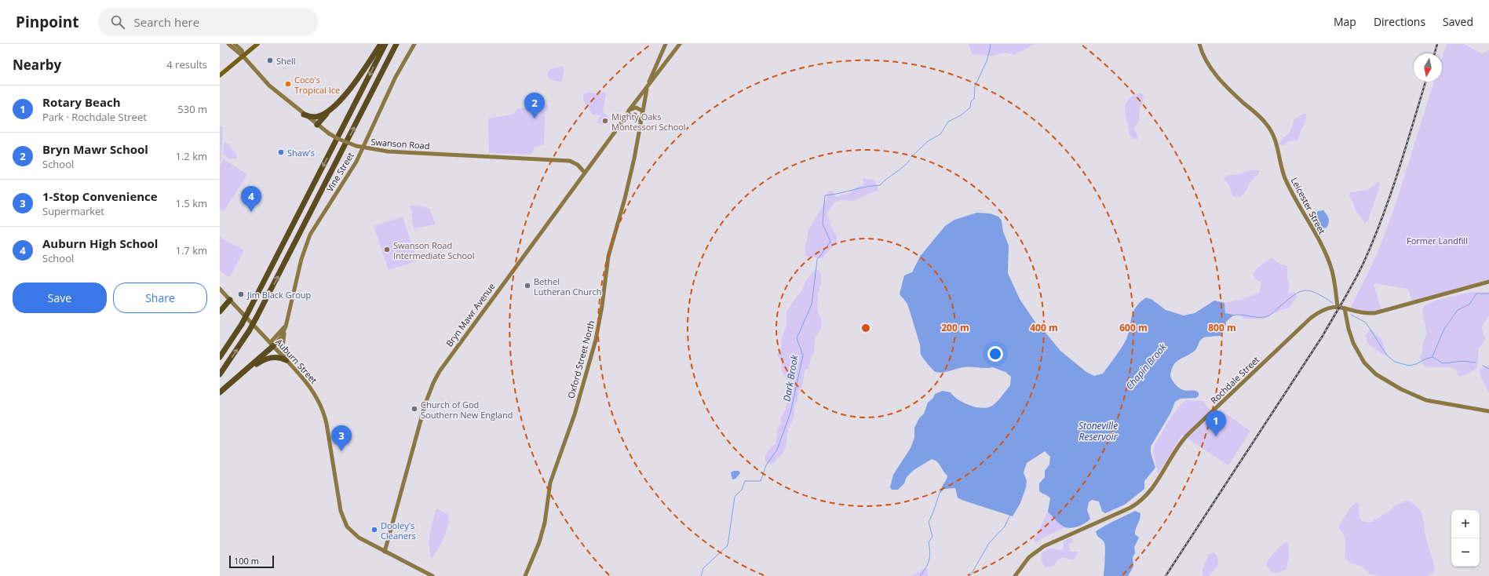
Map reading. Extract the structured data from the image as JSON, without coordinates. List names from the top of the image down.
{
  "streets": {
    "street": [
      "Swanson Road",
      "Vine Street",
      "Leicester Street",
      "Bryn Mawr Avenue",
      "Oxford Street North",
      "Auburn Street",
      "Rochdale Street"
    ]
  },
  "crossings": [
    ["Swanson Road", "Vine Street"],
    ["Swanson Road", "Bryn Mawr Avenue"],
    ["Vine Street", "Auburn Street"],
    ["Leicester Street", "Rochdale Street"],
    ["Bryn Mawr Avenue", "Oxford Street North"],
    ["Bryn Mawr Avenue", "Auburn Street"]
  ],
  "water": ["Chapin Brook", "Dark Brook", "Stoneville Reservoir"],
  "parks": ["Former Landfill"],
  "places": [
    "Shell",
    "Coco's Tropical Ice",
    "Mighty Oaks Montessori School",
    "Shaw's",
    "Swanson Road Intermediate School",
    "Bethel Lutheran Church",
    "Jim Black Group",
    "Church of God Southern New England",
    "Dooley's Cleaners"
  ],
  "scale_bar": "100 m",
  "north": "bottom",
  "page": {
    "header": "Pinpoint",
    "search": "Search here",
    "nav": ["Map", "Directions", "Saved"],
    "heading": ["Nearby", "4 results"],
    "list": [
      {
        "mark": "1",
        "name": "Rotary Beach",
        "note": "Park · Rochdale Street",
        "value": "530 m"
      },
      {
        "mark": "2",
        "name": "Bryn Mawr School",
        "note": "School",
        "value": "1.2 km"
      },
      {
        "mark": "3",
        "name": "1-Stop Convenience",
        "note": "Supermarket",
        "value": "1.5 km"
      },
      {
        "mark": "4",
        "name": "Auburn High School",
        "note": "School",
        "value": "1.7 km"
      }
    ],
    "pins": [
      "2",
      "4",
      "1",
      "3"
    ],
    "buttons": ["Save", "Share"],
    "map_buttons": ["+", "−"],
    "scale": "100 m"
  },
  "rings": [
    "200 m",
    "400 m",
    "600 m",
    "800 m"
  ]
}
